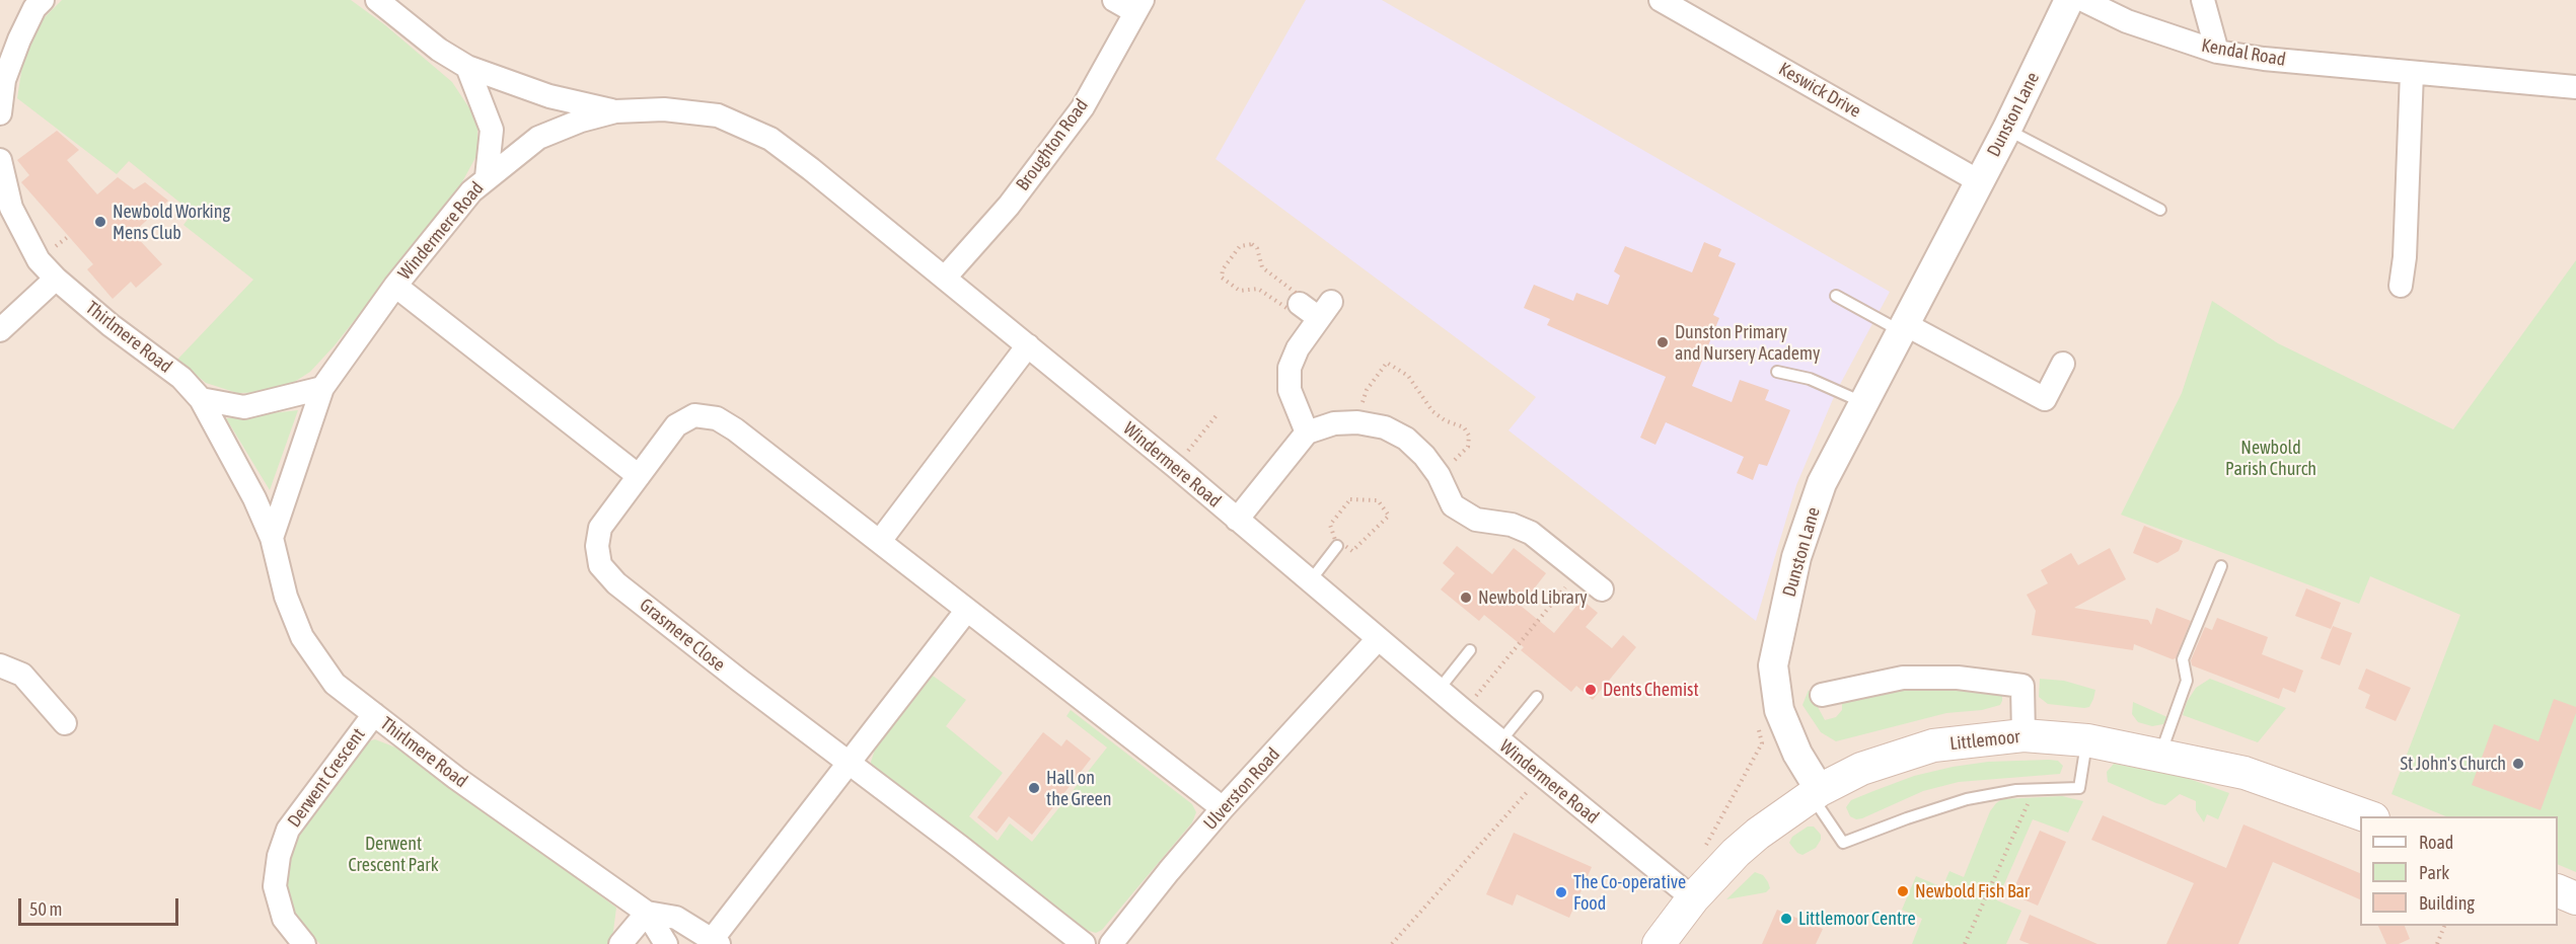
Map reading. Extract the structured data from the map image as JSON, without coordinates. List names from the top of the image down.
{
  "streets": {
    "main road": ["Littlemoor"],
    "street": [
      "Kendal Road",
      "Keswick Drive",
      "Dunston Lane",
      "Broughton Road",
      "Windermere Road",
      "Thirlmere Road",
      "Grasmere Close",
      "Derwent Crescent",
      "Ulverston Road"
    ]
  },
  "crossings": [
    ["Keswick Drive", "Dunston Lane"],
    ["Dunston Lane", "Littlemoor"],
    ["Broughton Road", "Windermere Road"],
    ["Windermere Road", "Littlemoor"],
    ["Windermere Road", "Ulverston Road"],
    ["Thirlmere Road", "Derwent Crescent"],
    ["Grasmere Close", "Ulverston Road"]
  ],
  "parks": ["Newbold Parish Church", "Derwent Crescent Park"],
  "places": [
    "Newbold Working Mens Club",
    "Dunston Primary and Nursery Academy",
    "Newbold Library",
    "Dents Chemist",
    "St John's Church",
    "Hall on the Green",
    "Newbold Fish Bar",
    "The Co-operative Food",
    "Littlemoor Centre"
  ],
  "legend": ["Road", "Park", "Building"],
  "scale_bar": "50 m"
}
